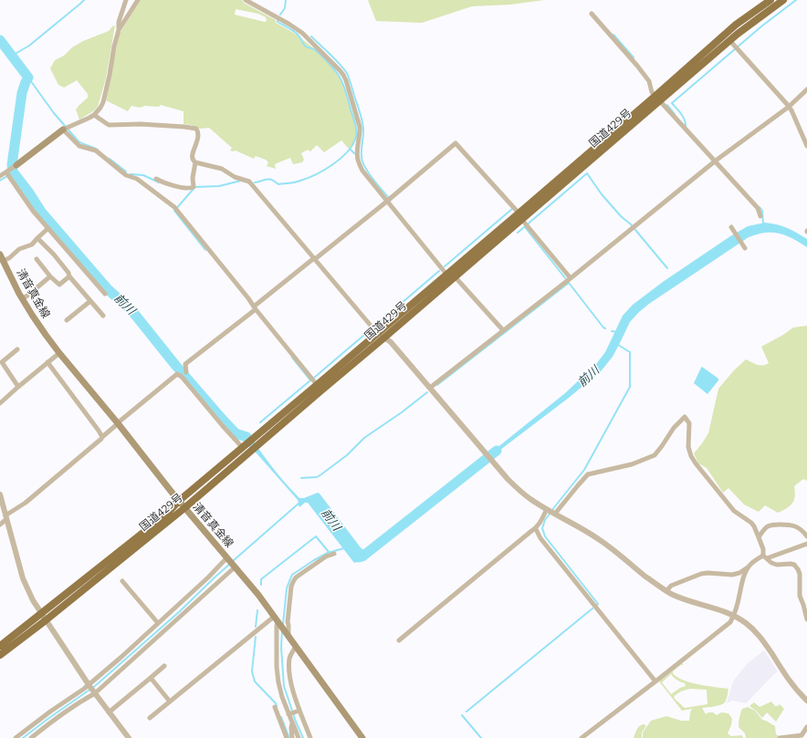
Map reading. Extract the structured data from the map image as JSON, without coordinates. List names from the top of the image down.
{
  "streets": {
    "highway": ["国道429号"],
    "main road": ["清音真金線"]
  },
  "crossings": [
    ["国道429号", "清音真金線"]
  ],
  "water": ["前川"]
}
